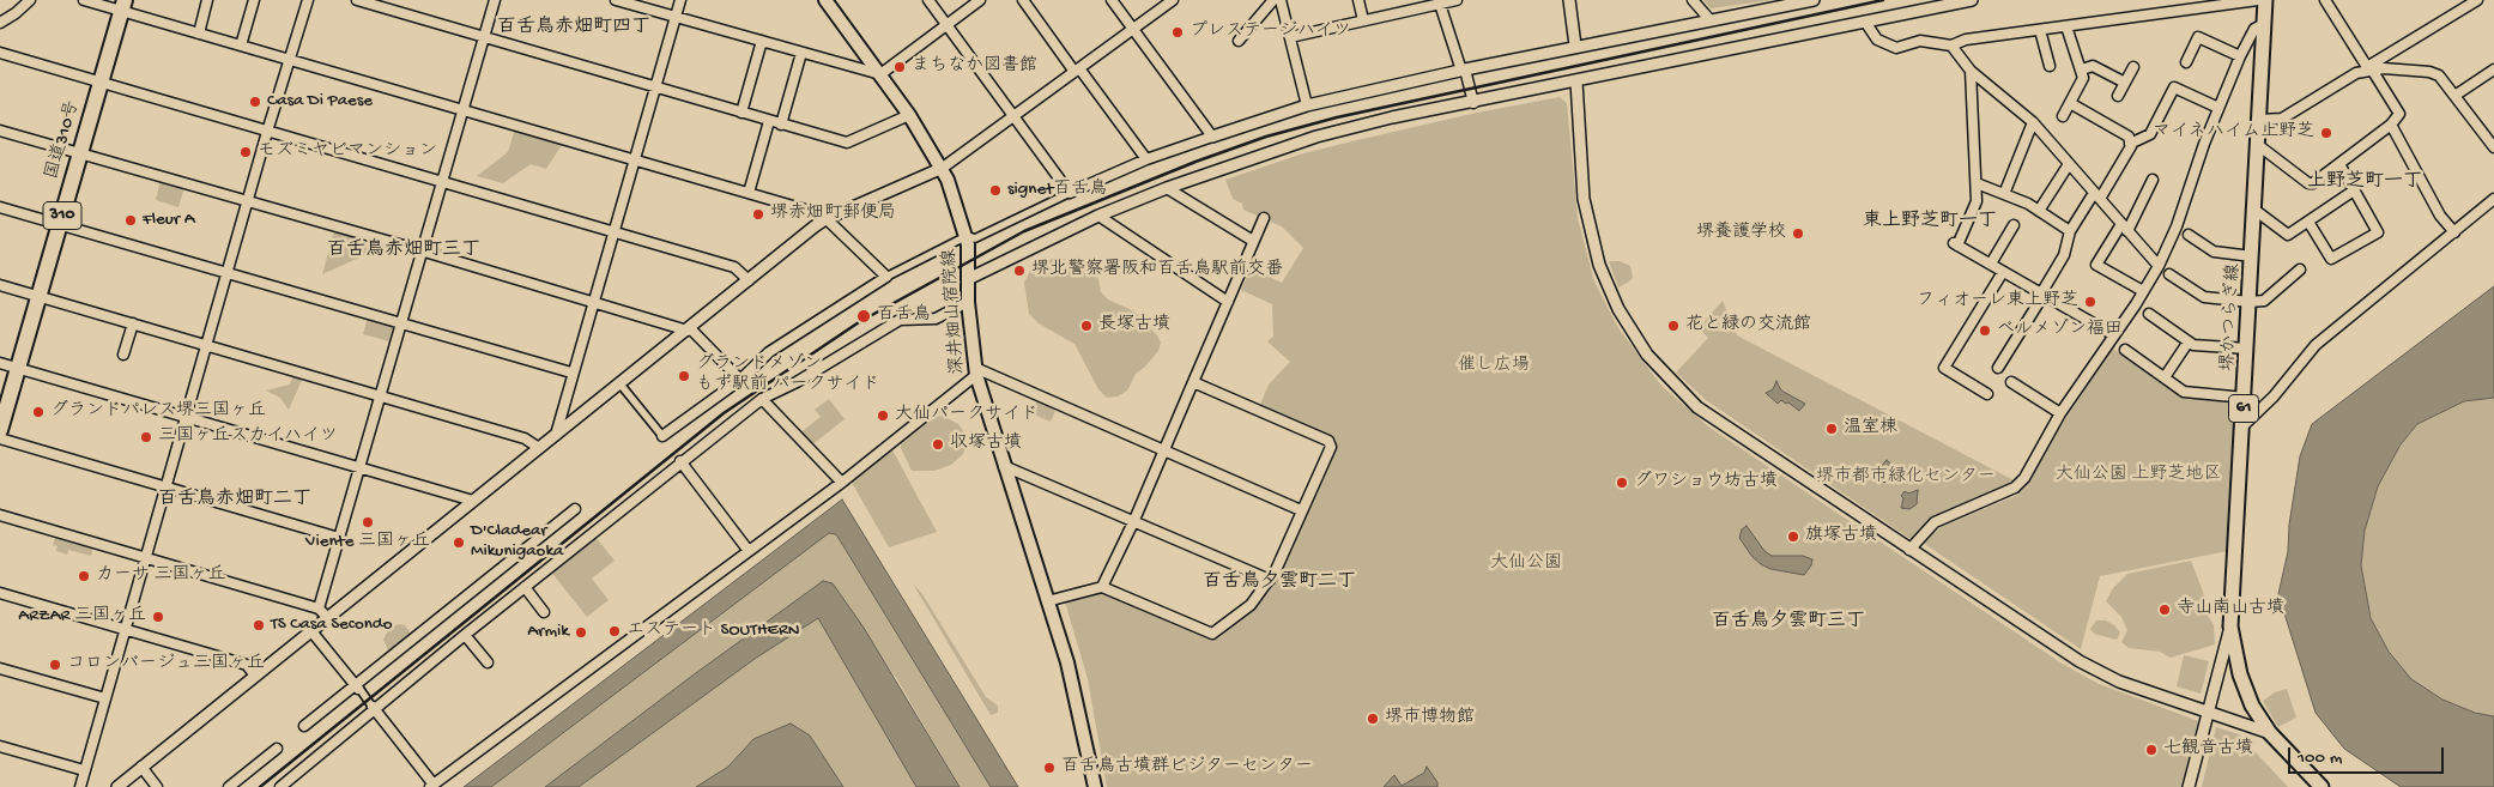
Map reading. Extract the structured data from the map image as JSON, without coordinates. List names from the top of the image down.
{
  "streets": {
    "highway": ["国道310号", "310"],
    "main road": ["深井畑山宿院線", "堺かつらぎ線", "61"]
  },
  "districts": [
    "百舌鳥赤畑町四丁",
    "上野芝町一丁",
    "東上野芝町一丁",
    "百舌鳥赤畑町三丁",
    "百舌鳥赤畑町二丁",
    "百舌鳥夕雲町二丁",
    "百舌鳥夕雲町三丁"
  ],
  "parks": [
    "催し広場",
    "大仙公園 上野芝地区",
    "堺市都市緑化センター",
    "大仙公園"
  ],
  "places": [
    "プレステージハイツ",
    "まちなか図書館",
    "Casa Di Paese",
    "マイネハイム上野芝",
    "モズミヤビマンション",
    "signet百舌鳥",
    "堺赤畑町郵便局",
    "Fleur A",
    "堺養護学校",
    "堺北警察署阪和百舌鳥駅前交番",
    "フィオーレ東上野芝",
    "百舌鳥",
    "長塚古墳",
    "花と緑の交流館",
    "ベルメゾン福田",
    "グランドメゾン もず駅前 パークサイド",
    "グランドパレス堺三国ヶ丘",
    "大仙パークサイド",
    "温室棟",
    "三国ヶ丘スカイハイツ",
    "収塚古墳",
    "グワショウ坊古墳",
    "Viente 三国ヶ丘",
    "旗塚古墳",
    "D'Cladear Mikunigaoka",
    "カーサ 三国ヶ丘",
    "寺山南山古墳",
    "ARZAR 三国ヶ丘",
    "TS Casa Secondo",
    "エステート SOUTHERN",
    "Armik",
    "コロンバージュ三国ヶ丘",
    "堺市博物館",
    "七観音古墳",
    "百舌鳥古墳群ビジターセンター"
  ],
  "scale_bar": "100 m"
}
